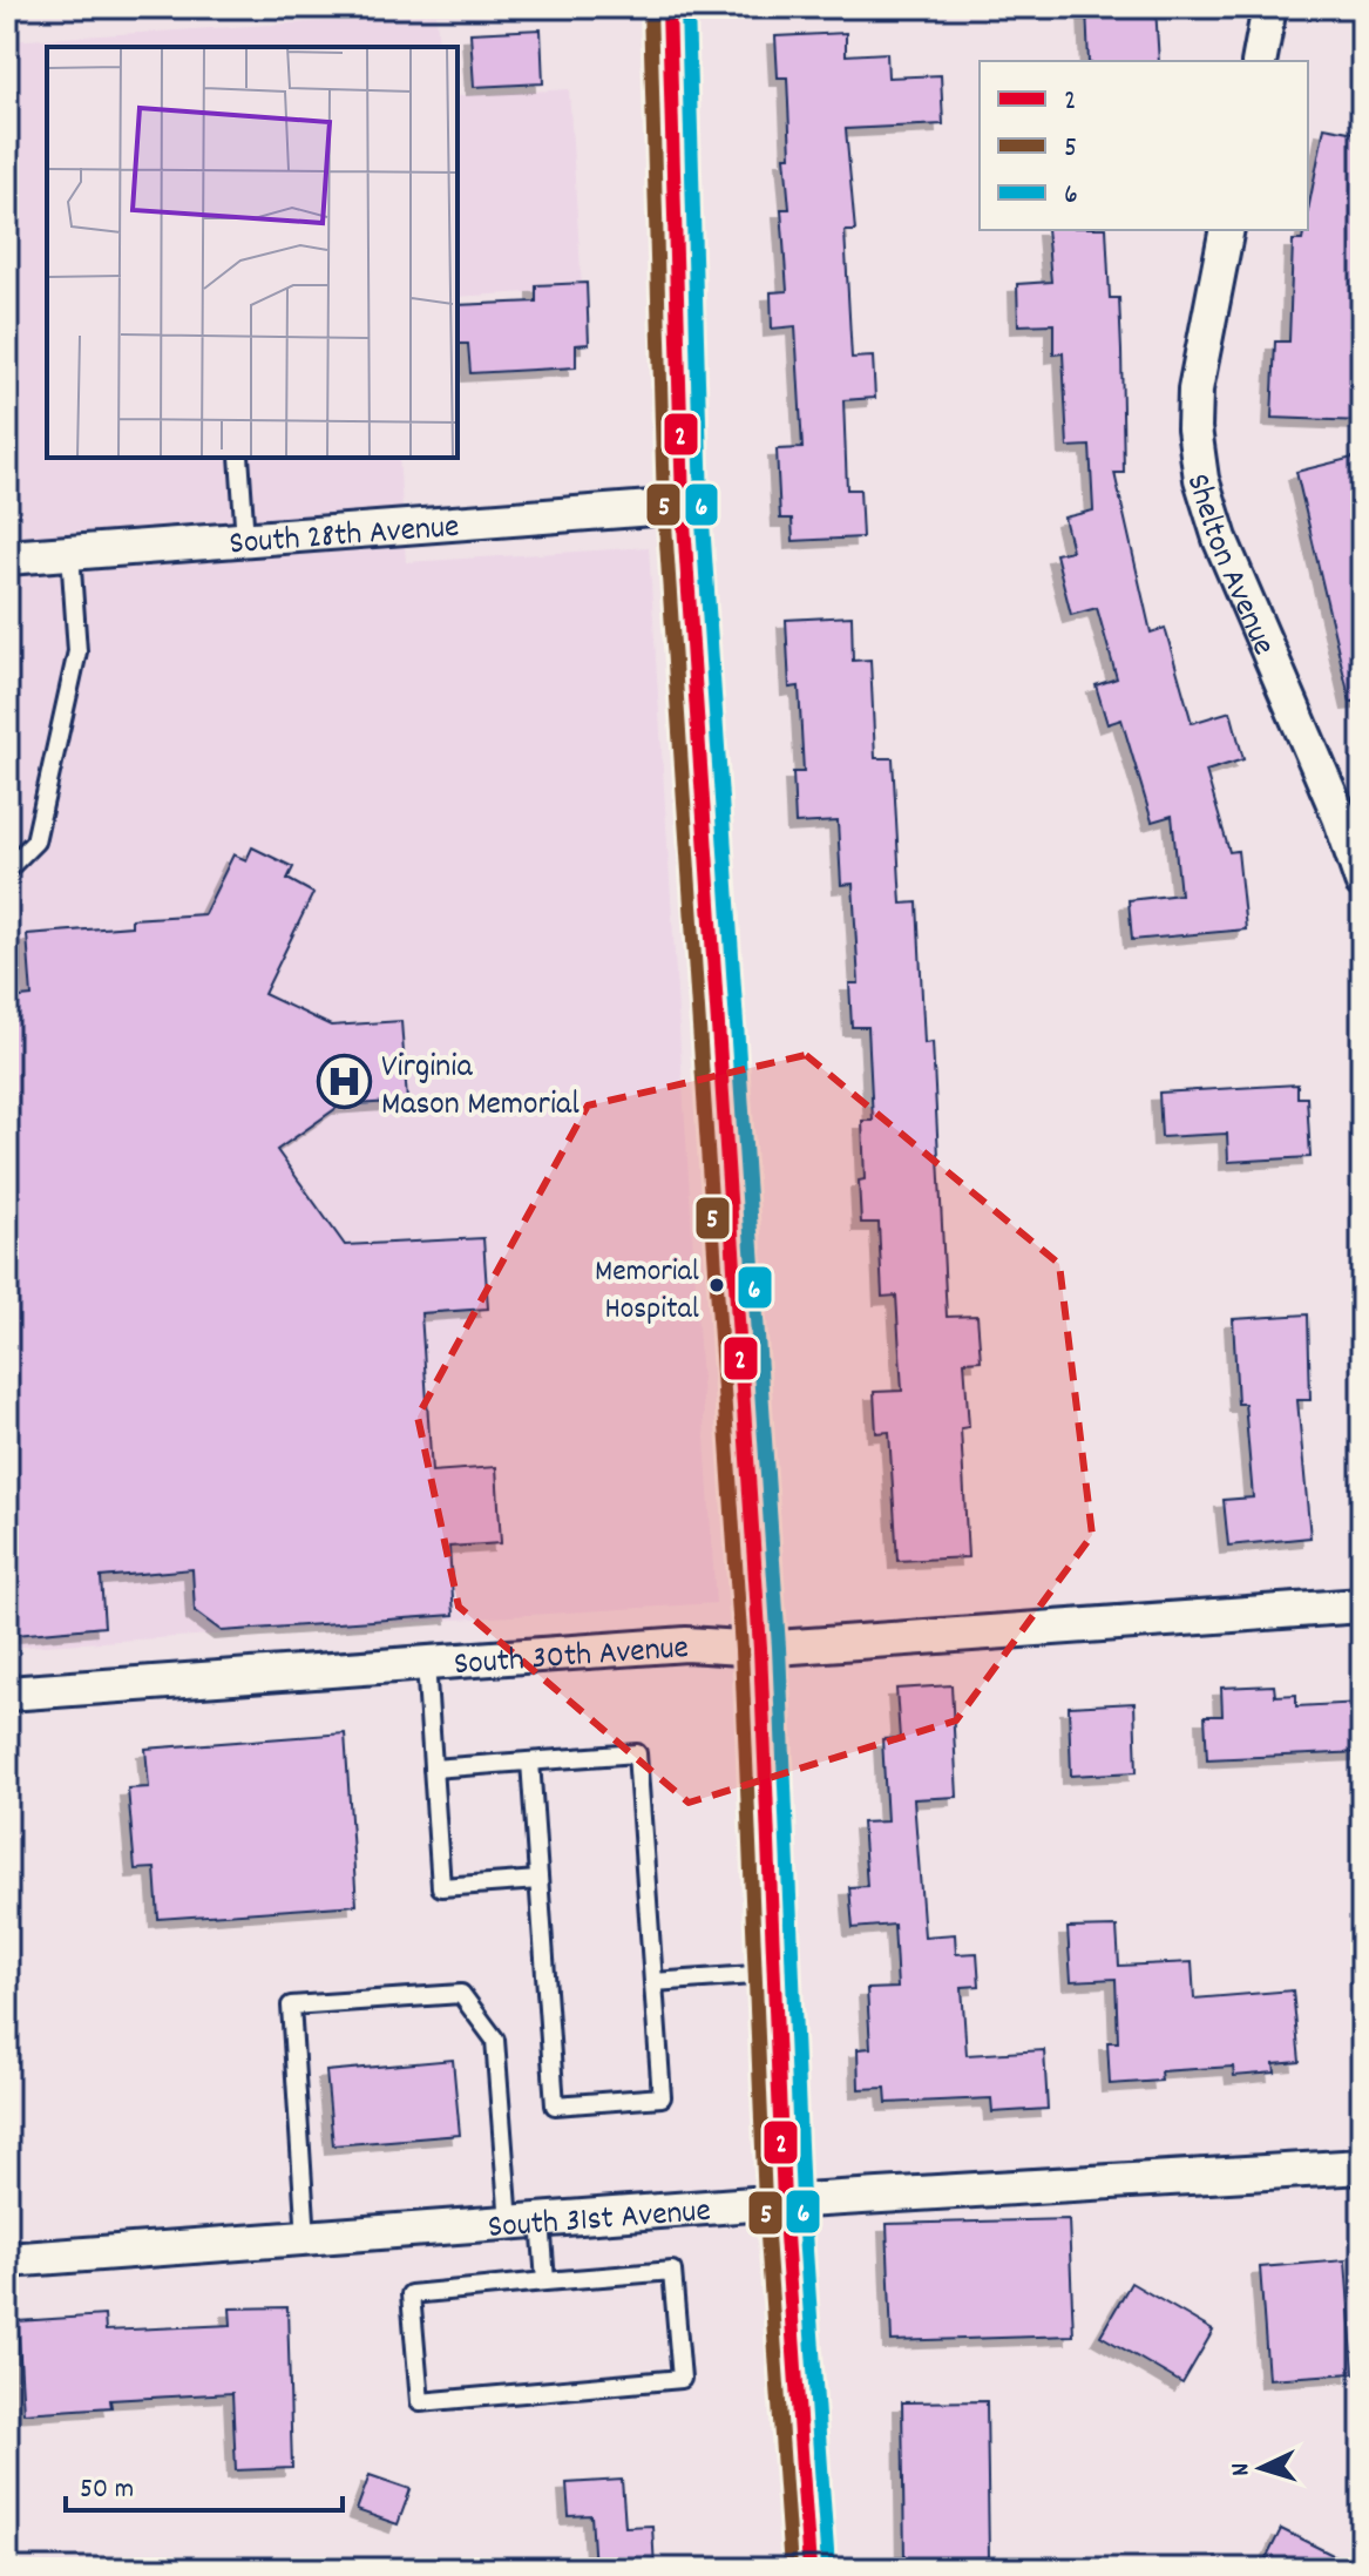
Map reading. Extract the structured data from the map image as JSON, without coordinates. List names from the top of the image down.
{
  "streets": {
    "street": [
      "South 28th Avenue",
      "Shelton Avenue",
      "South 30th Avenue",
      "South 31st Avenue"
    ]
  },
  "places": {
    "hospital": ["Virginia Mason Memorial"],
    "other": ["Memorial Hospital"]
  },
  "lines": ["transit line 2", "transit line 5", "transit line 6"],
  "legend": ["2", "5", "6"],
  "scale_bar": "50 m",
  "north": "left"
}
